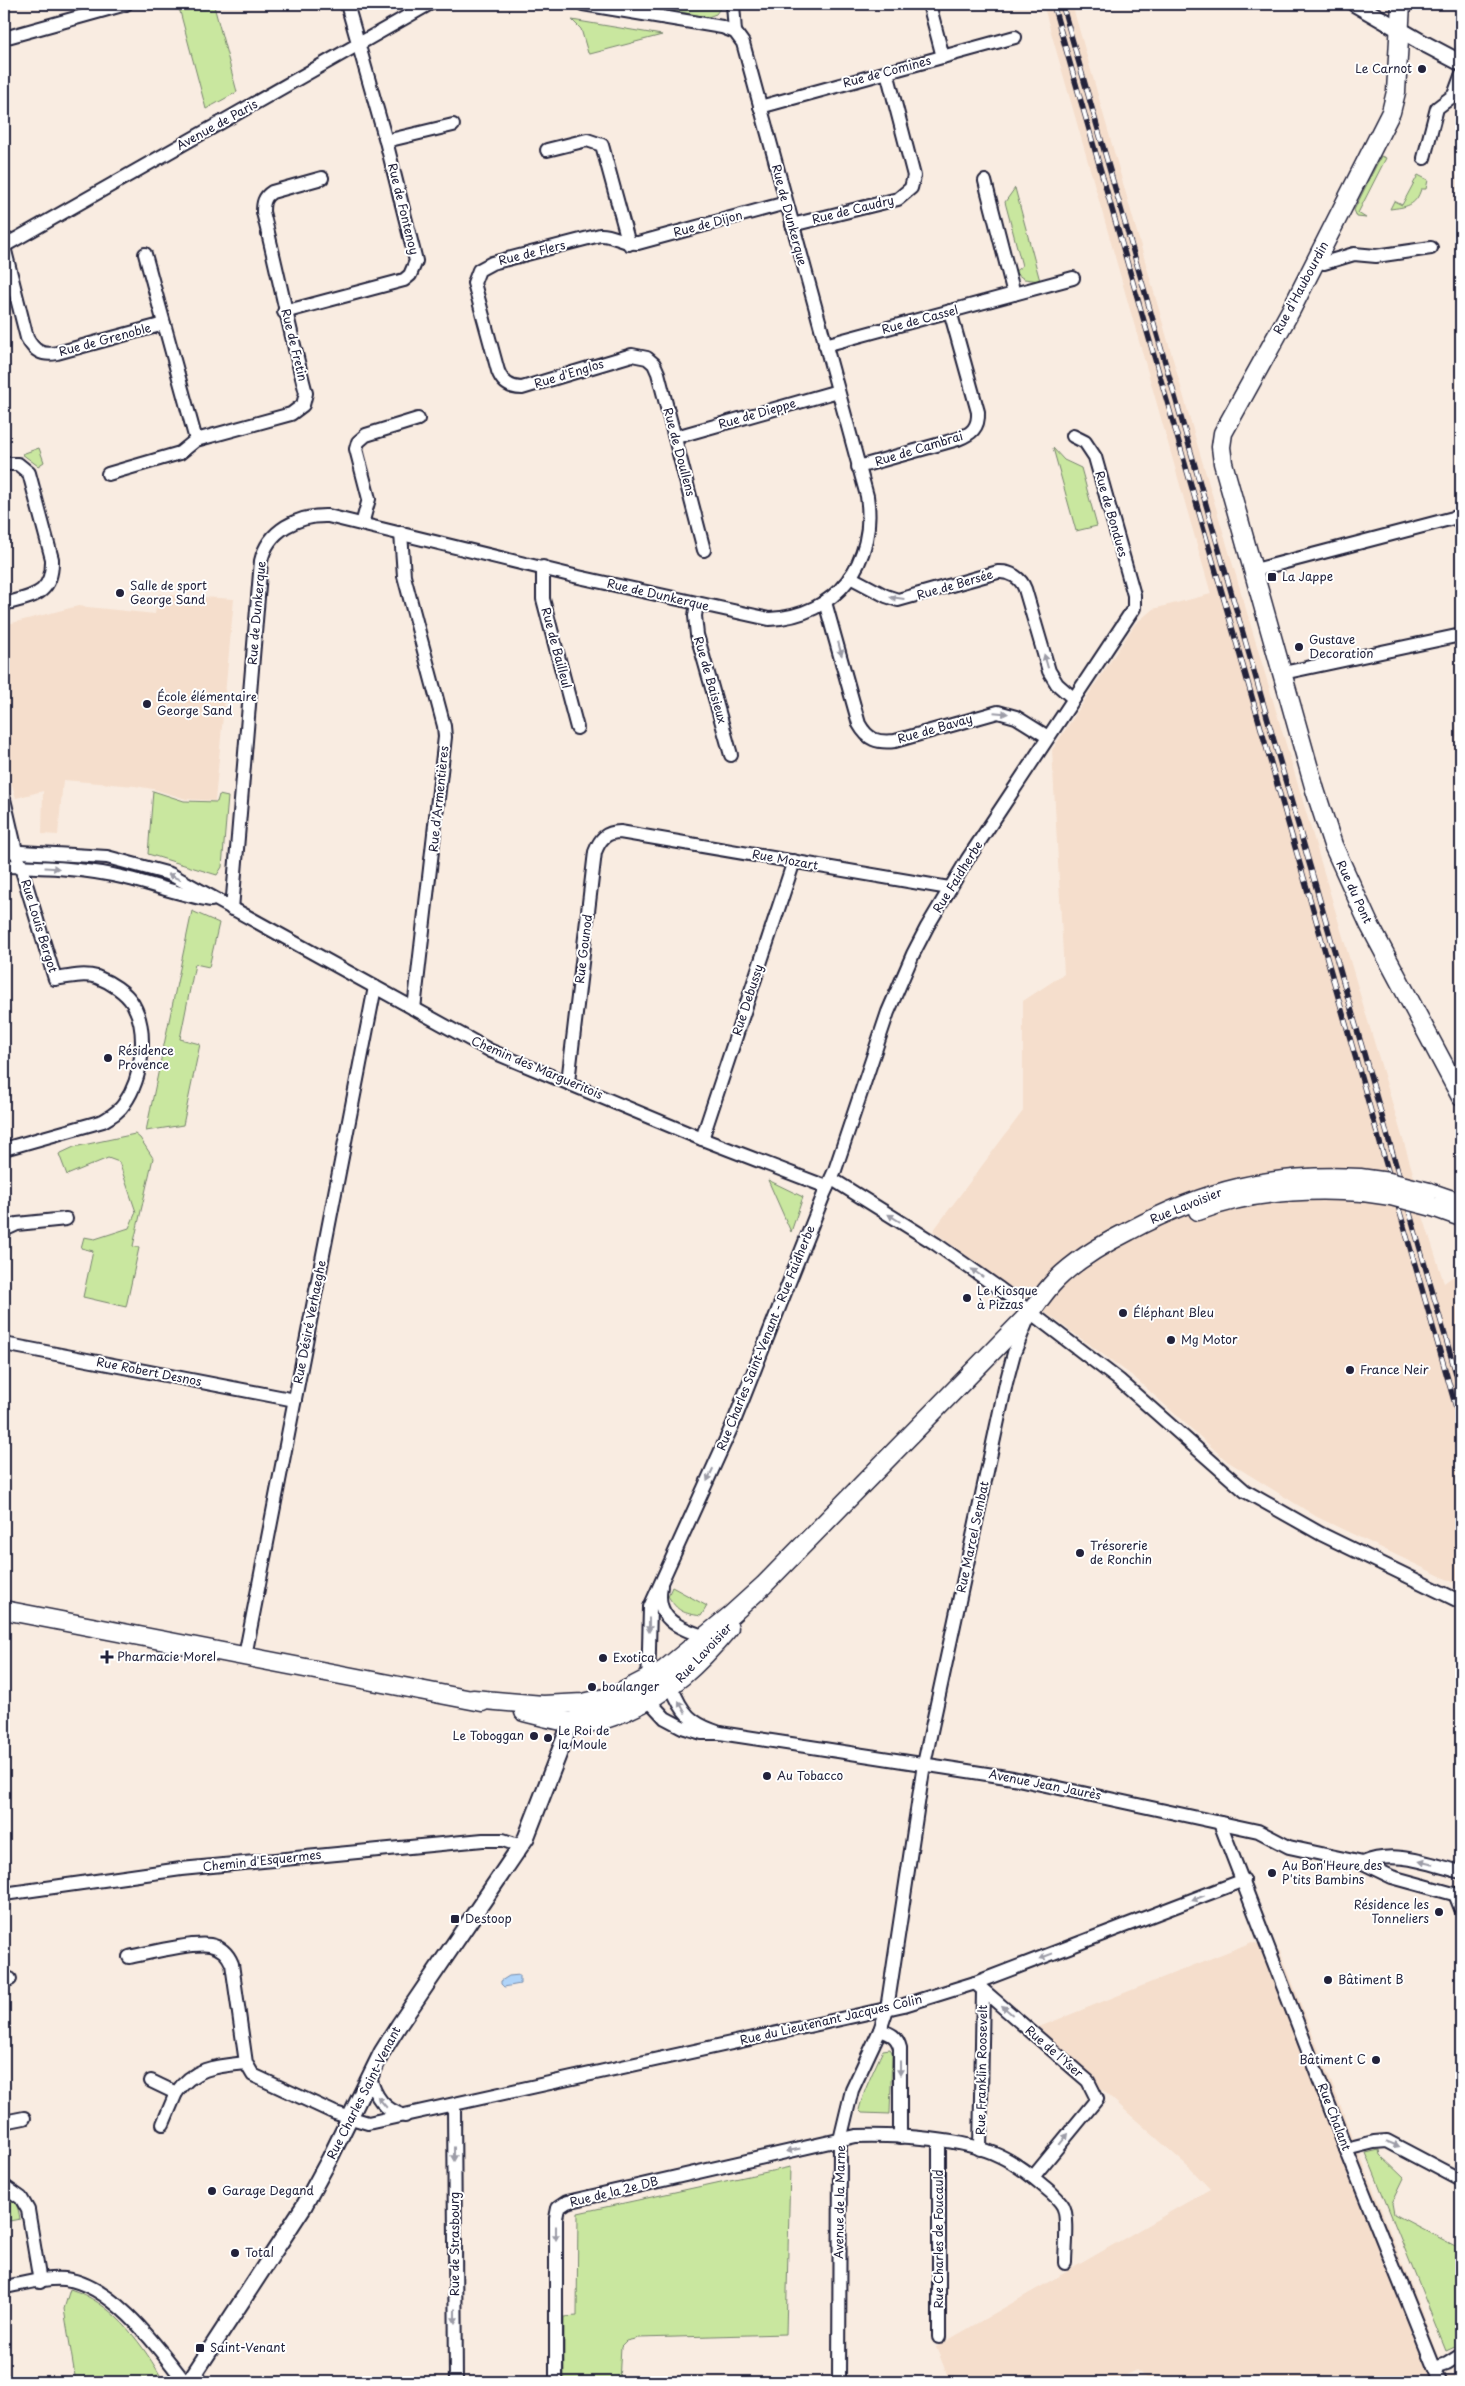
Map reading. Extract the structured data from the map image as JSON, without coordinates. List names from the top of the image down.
{
  "streets": {
    "main road": ["Rue d'Haubourdin", "Rue du Pont", "Rue Lavoisier"],
    "street": [
      "Rue de Comines",
      "Avenue de Paris",
      "Rue de Fontenoy",
      "Rue de Caudry",
      "Rue de Dunkerque",
      "Rue de Dijon",
      "Rue de Flers",
      "Rue de Cassel",
      "Rue de Grenoble",
      "Rue de Fretin",
      "Rue d'Englos",
      "Rue de Dieppe",
      "Rue de Cambrai",
      "Rue de Doullens",
      "Rue de Bondues",
      "Rue de Bersée",
      "Rue de Bailleul",
      "Rue de Baisieux",
      "Rue de Bavay",
      "Rue d'Armentières",
      "Rue Mozart",
      "Rue Faidherbe",
      "Rue Louis Bergot",
      "Rue Gounod",
      "Rue Debussy",
      "Chemin des Margueritois",
      "Rue Désiré Verhaeghe",
      "Rue Charles Saint-Venant - Rue Faidherbe",
      "Rue Robert Desnos",
      "Rue Marcel Sembat",
      "Avenue Jean Jaurès",
      "Chemin d'Esquermes",
      "Rue du Lieutenant Jacques Colin",
      "Rue de l'Yser",
      "Rue Franklin Roosevelt",
      "Rue Charles Saint-Venant",
      "Rue Chalant",
      "Rue de la 2e DB",
      "Avenue de la Marne",
      "Rue Charles de Foucauld",
      "Rue de Strasbourg"
    ]
  },
  "crossings": [
    ["Rue de Comines", "Rue de Caudry"],
    ["Rue de Comines", "Rue de Dunkerque"],
    ["Avenue de Paris", "Rue de Fontenoy"],
    ["Avenue de Paris", "Rue de Grenoble"],
    ["Rue de Fontenoy", "Rue de Fretin"],
    ["Rue de Caudry", "Rue de Dunkerque"],
    ["Rue de Dunkerque", "Rue de Dijon"],
    ["Rue de Dunkerque", "Rue de Cassel"],
    ["Rue de Dunkerque", "Rue de Dieppe"],
    ["Rue de Dunkerque", "Rue de Cambrai"],
    ["Rue de Dunkerque", "Rue de Bersée"],
    ["Rue de Dunkerque", "Rue de Bailleul"],
    ["Rue de Dunkerque", "Rue de Baisieux"],
    ["Rue de Dunkerque", "Rue de Bavay"],
    ["Rue de Dunkerque", "Rue d'Armentières"],
    ["Rue de Dunkerque", "Chemin des Margueritois"],
    ["Rue de Dijon", "Rue de Flers"],
    ["Rue de Flers", "Rue d'Englos"],
    ["Rue d'Haubourdin", "Rue du Pont"],
    ["Rue de Cassel", "Rue de Cambrai"],
    ["Rue d'Englos", "Rue de Doullens"],
    ["Rue de Dieppe", "Rue de Doullens"],
    ["Rue de Bondues", "Rue Faidherbe"],
    ["Rue de Bersée", "Rue Faidherbe"],
    ["Rue de Bavay", "Rue Faidherbe"],
    ["Rue d'Armentières", "Chemin des Margueritois"],
    ["Rue Mozart", "Rue Faidherbe"],
    ["Rue Mozart", "Rue Gounod"],
    ["Rue Mozart", "Rue Debussy"],
    ["Rue Faidherbe", "Chemin des Margueritois"],
    ["Rue Faidherbe", "Rue Charles Saint-Venant - Rue Faidherbe"],
    ["Rue Louis Bergot", "Chemin des Margueritois"],
    ["Rue Gounod", "Chemin des Margueritois"],
    ["Rue Debussy", "Chemin des Margueritois"],
    ["Chemin des Margueritois", "Rue Lavoisier"],
    ["Chemin des Margueritois", "Rue Désiré Verhaeghe"],
    ["Chemin des Margueritois", "Rue Charles Saint-Venant - Rue Faidherbe"],
    ["Chemin des Margueritois", "Rue Marcel Sembat"],
    ["Rue Lavoisier", "Rue Marcel Sembat"],
    ["Rue Lavoisier", "Avenue Jean Jaurès"],
    ["Rue Lavoisier", "Rue Charles Saint-Venant"],
    ["Rue Désiré Verhaeghe", "Rue Robert Desnos"],
    ["Rue Marcel Sembat", "Avenue Jean Jaurès"],
    ["Rue Marcel Sembat", "Avenue de la Marne"],
    ["Avenue Jean Jaurès", "Rue Chalant"],
    ["Avenue Jean Jaurès", "Avenue de la Marne"],
    ["Chemin d'Esquermes", "Rue Charles Saint-Venant"],
    ["Rue du Lieutenant Jacques Colin", "Rue de l'Yser"],
    ["Rue du Lieutenant Jacques Colin", "Rue Franklin Roosevelt"],
    ["Rue du Lieutenant Jacques Colin", "Rue Charles Saint-Venant"],
    ["Rue du Lieutenant Jacques Colin", "Rue Chalant"],
    ["Rue du Lieutenant Jacques Colin", "Avenue de la Marne"],
    ["Rue du Lieutenant Jacques Colin", "Rue de Strasbourg"],
    ["Rue de l'Yser", "Rue Franklin Roosevelt"],
    ["Rue de la 2e DB", "Avenue de la Marne"]
  ],
  "one_way": [
    "Rue de Bersée",
    "Rue Charles Saint-Venant - Rue Faidherbe",
    "Rue de la 2e DB",
    "Rue de Strasbourg"
  ],
  "places": {
    "other": [
      "Le Carnot",
      "Salle de sport George Sand",
      "Gustave Decoration",
      "École élémentaire George Sand",
      "Résidence Provence",
      "Le Kiosque à Pizzas",
      "Éléphant Bleu",
      "Mg Motor",
      "France Neir",
      "Trésorerie de Ronchin",
      "Exotica",
      "boulanger",
      "Le Toboggan",
      "Le Roi de la Moule",
      "Au Tobacco",
      "Au Bon'Heure des P'tits Bambins",
      "Résidence les Tonneliers",
      "Bâtiment B",
      "Bâtiment C",
      "Garage Degand",
      "Total"
    ],
    "transit": ["La Jappe", "Destoop", "Saint-Venant"],
    "health": ["Pharmacie Morel"]
  }
}
